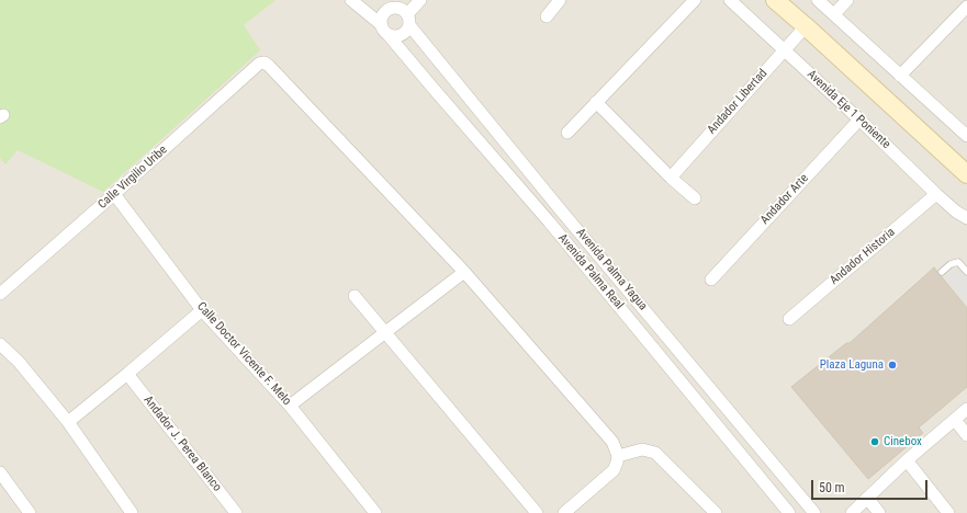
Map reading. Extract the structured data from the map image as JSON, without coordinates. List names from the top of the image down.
{
  "streets": {
    "street": [
      "Andador Libertad",
      "Avenida Eje 1 Poniente",
      "Calle Virgilio Uribe",
      "Andador Arte",
      "Andador Historia",
      "Avenida Palma Yagua",
      "Avenida Palma Real",
      "Calle Doctor Vicente F. Melo",
      "Andador J. Perea Blanco"
    ]
  },
  "crossings": [
    ["Andador Libertad", "Avenida Eje 1 Poniente"],
    ["Avenida Eje 1 Poniente", "Andador Arte"],
    ["Avenida Eje 1 Poniente", "Andador Historia"],
    ["Calle Virgilio Uribe", "Calle Doctor Vicente F. Melo"],
    ["Avenida Palma Yagua", "Avenida Palma Real"]
  ],
  "places": ["Plaza Laguna", "Cinebox"],
  "scale_bar": "50 m"
}
